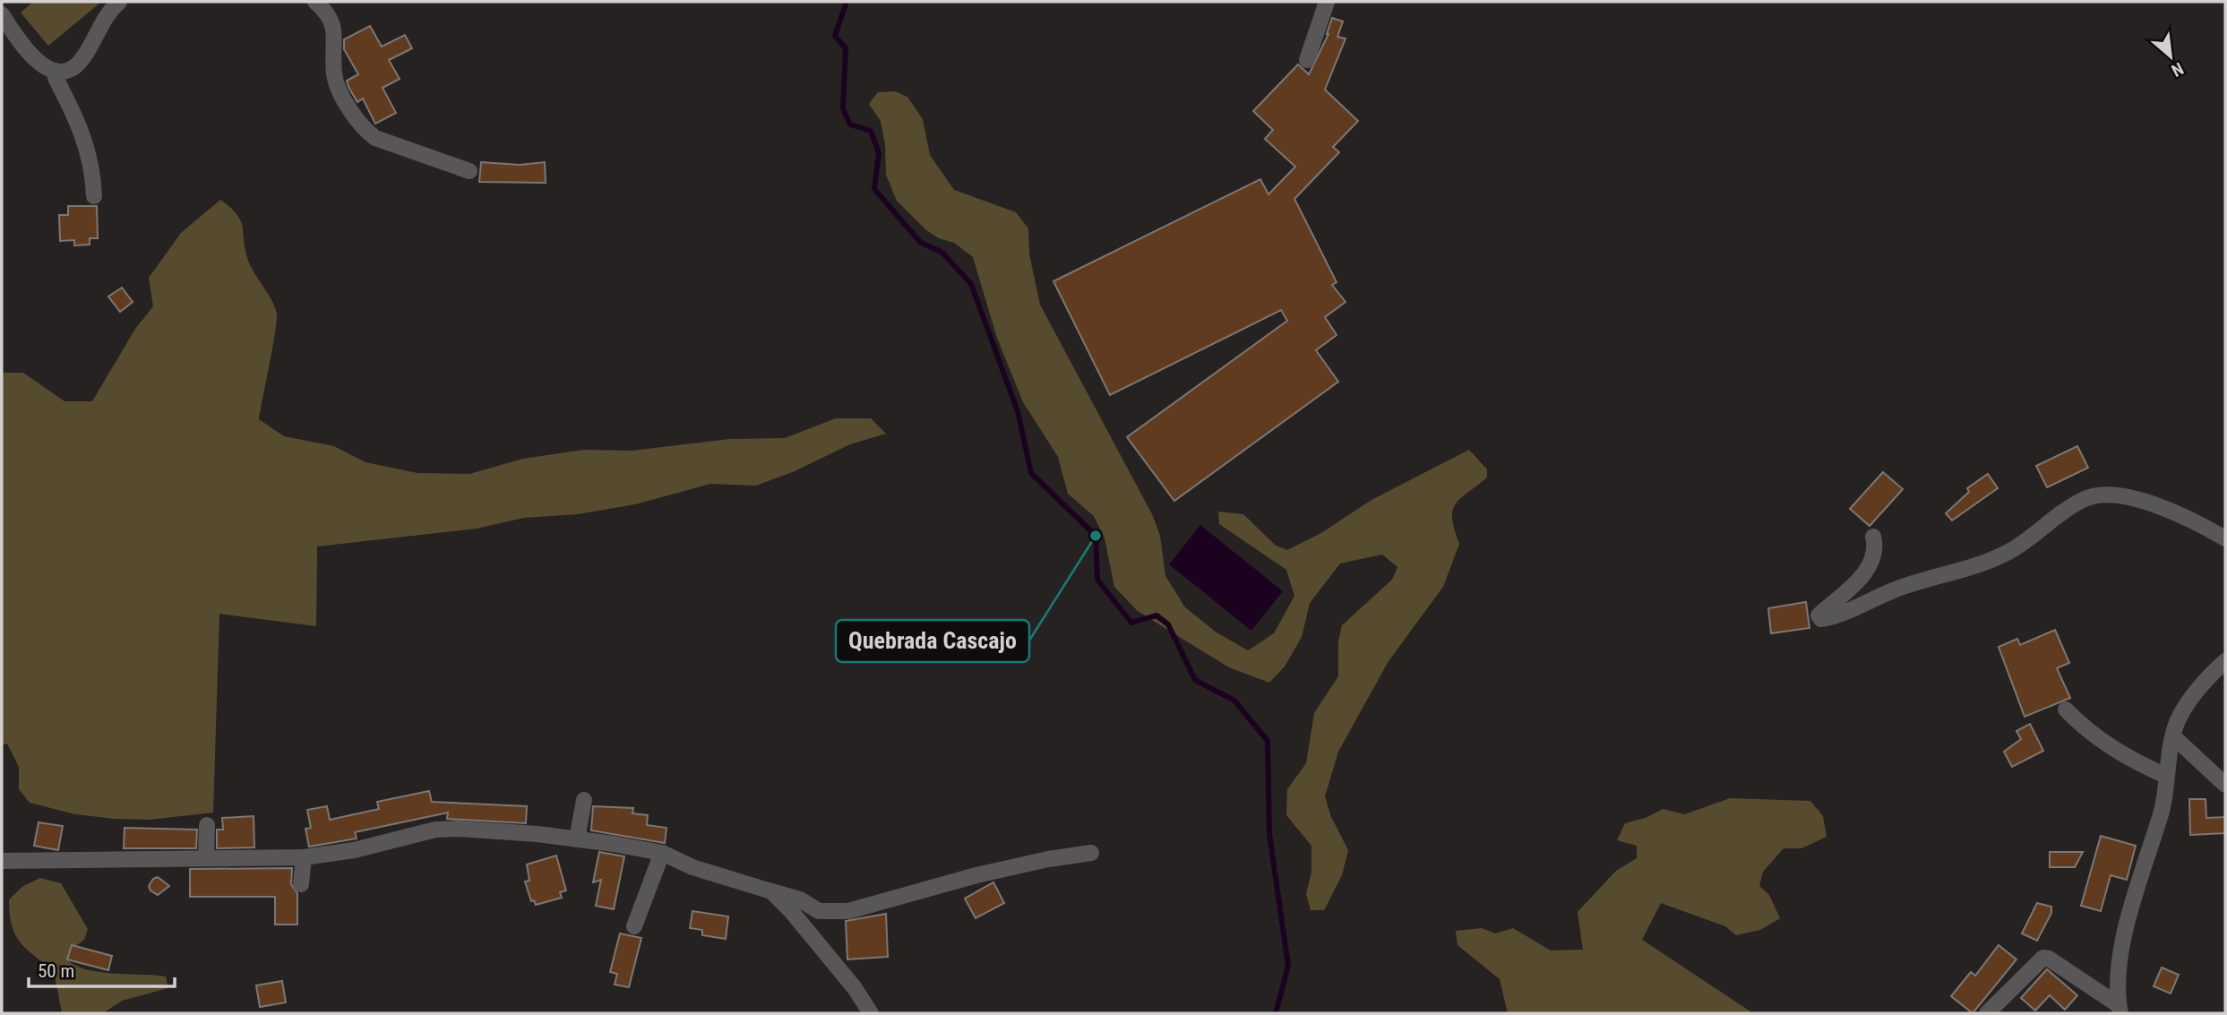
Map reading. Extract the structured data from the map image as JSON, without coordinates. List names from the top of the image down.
{
  "places": ["Quebrada Cascajo"],
  "scale_bar": "50 m",
  "north": "bottom right"
}
